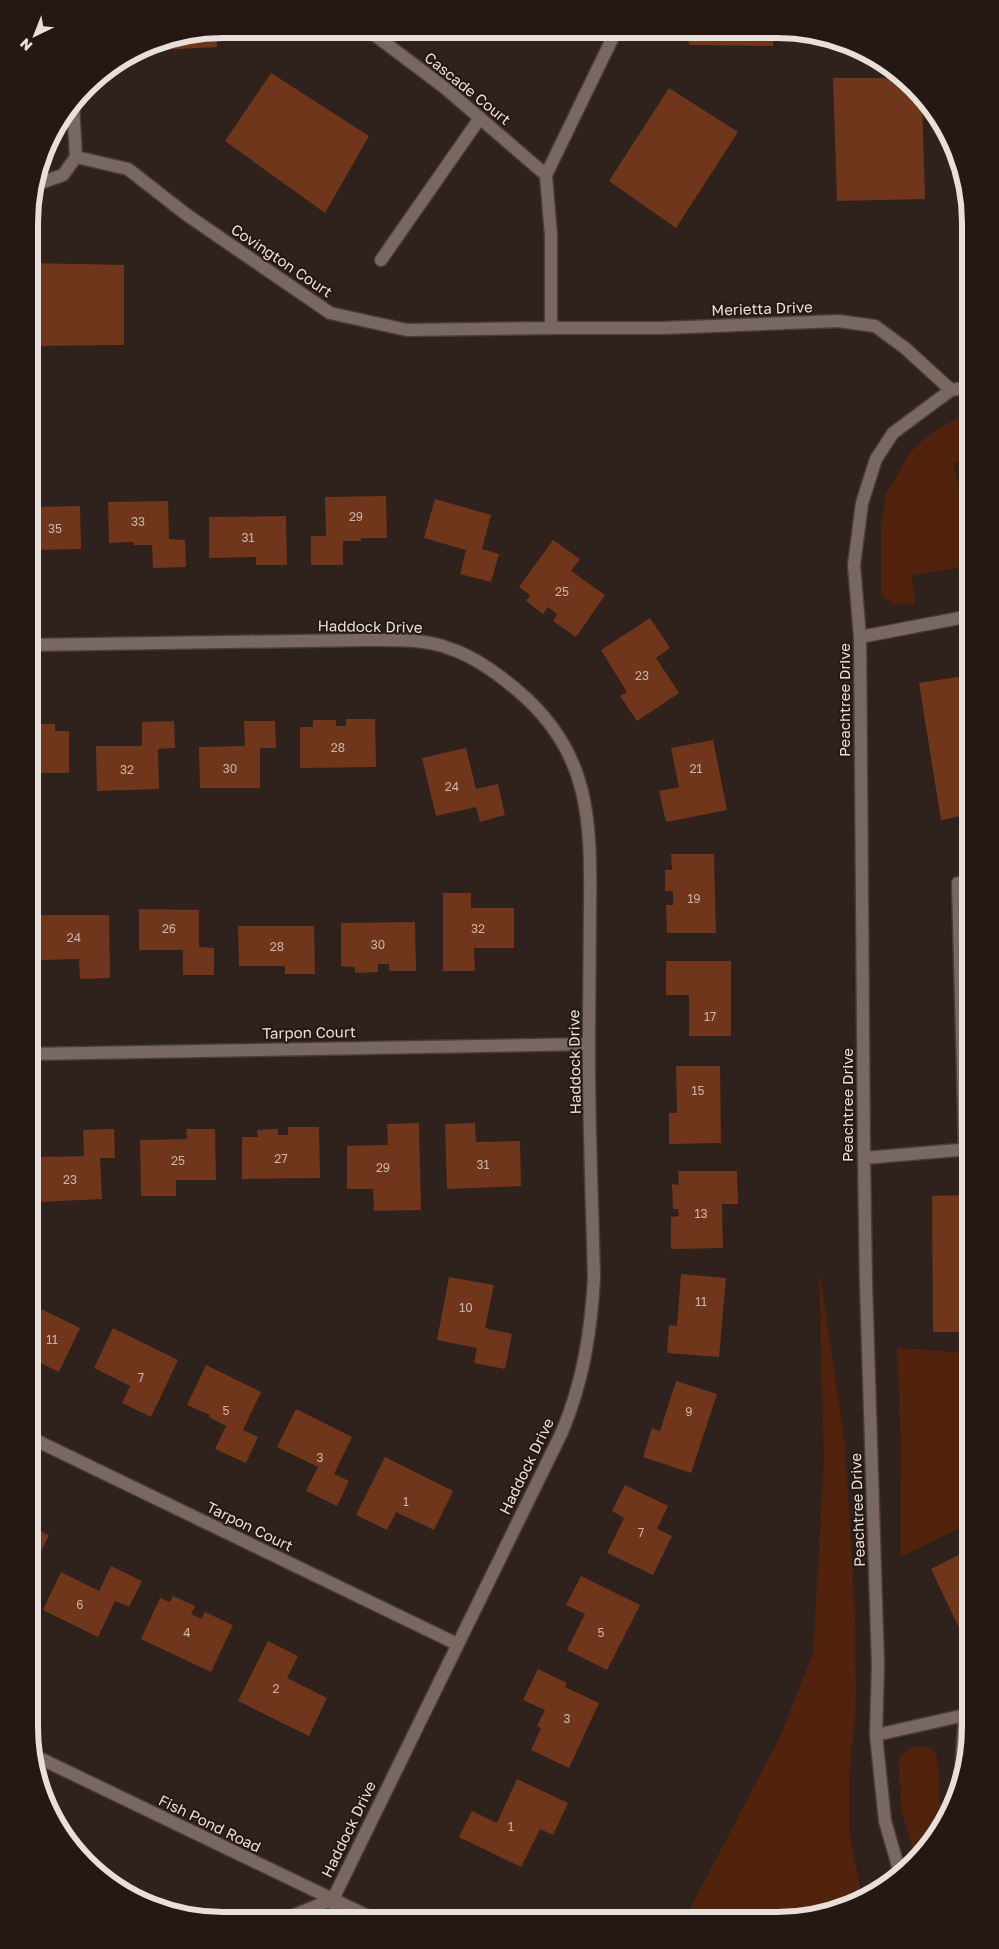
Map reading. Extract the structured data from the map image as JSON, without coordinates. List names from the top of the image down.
{
  "streets": {
    "street": [
      "Cascade Court",
      "Covington Court",
      "Merietta Drive",
      "Haddock Drive",
      "Peachtree Drive",
      "Tarpon Court",
      "Fish Pond Road"
    ]
  },
  "crossings": [
    ["Covington Court", "Merietta Drive"],
    ["Merietta Drive", "Peachtree Drive"],
    ["Haddock Drive", "Tarpon Court"],
    ["Haddock Drive", "Fish Pond Road"]
  ],
  "house_numbers": [
    "29",
    "33",
    "35",
    "31",
    "25",
    "23",
    "28",
    "30",
    "21",
    "32",
    "24",
    "19",
    "26",
    "32",
    "24",
    "30",
    "28",
    "17",
    "15",
    "27",
    "25",
    "31",
    "29",
    "23",
    "13",
    "11",
    "10",
    "11",
    "7",
    "5",
    "9",
    "3",
    "1",
    "7",
    "6",
    "4",
    "5",
    "2",
    "3",
    "1"
  ],
  "north": "bottom left"
}
